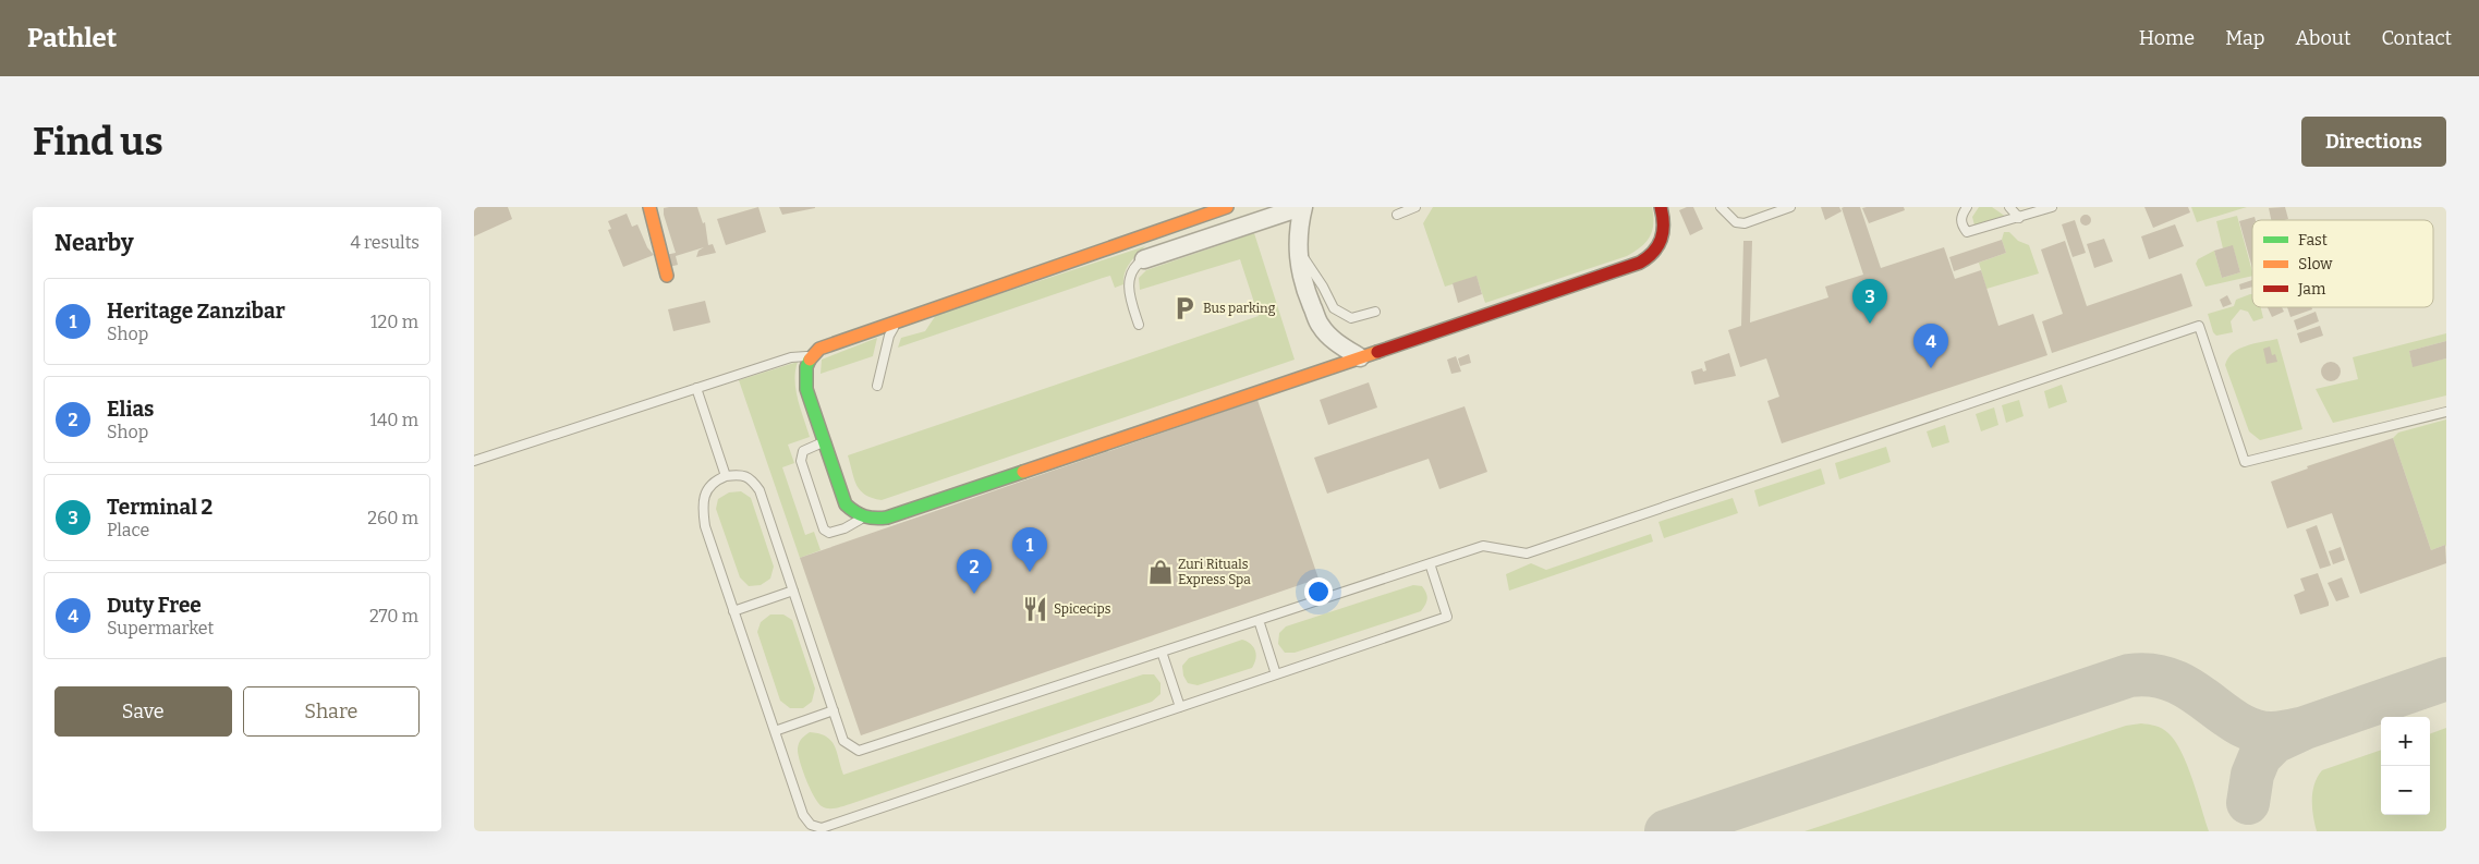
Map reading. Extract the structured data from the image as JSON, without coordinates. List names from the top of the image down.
{
  "places": {
    "parking": ["Bus parking"],
    "shop": ["Zuri Rituals Express Spa"],
    "restaurant": ["Spicecips"]
  },
  "legend": ["Fast", "Slow", "Jam"],
  "page": {
    "header": "Pathlet",
    "nav": [
      "Home",
      "Map",
      "About",
      "Contact"
    ],
    "buttons": [
      "Directions",
      ["Save", "Share"]
    ],
    "title": "Find us",
    "heading": ["Nearby", "4 results"],
    "list": [
      {
        "mark": "1",
        "name": "Heritage Zanzibar",
        "note": "Shop",
        "value": "120 m"
      },
      {
        "mark": "2",
        "name": "Elias",
        "note": "Shop",
        "value": "140 m"
      },
      {
        "mark": "3",
        "name": "Terminal 2",
        "note": "Place",
        "value": "260 m"
      },
      {
        "mark": "4",
        "name": "Duty Free",
        "note": "Supermarket",
        "value": "270 m"
      }
    ],
    "pins": [
      "3",
      "4",
      "1",
      "2"
    ],
    "map_buttons": ["+", "−"]
  }
}
